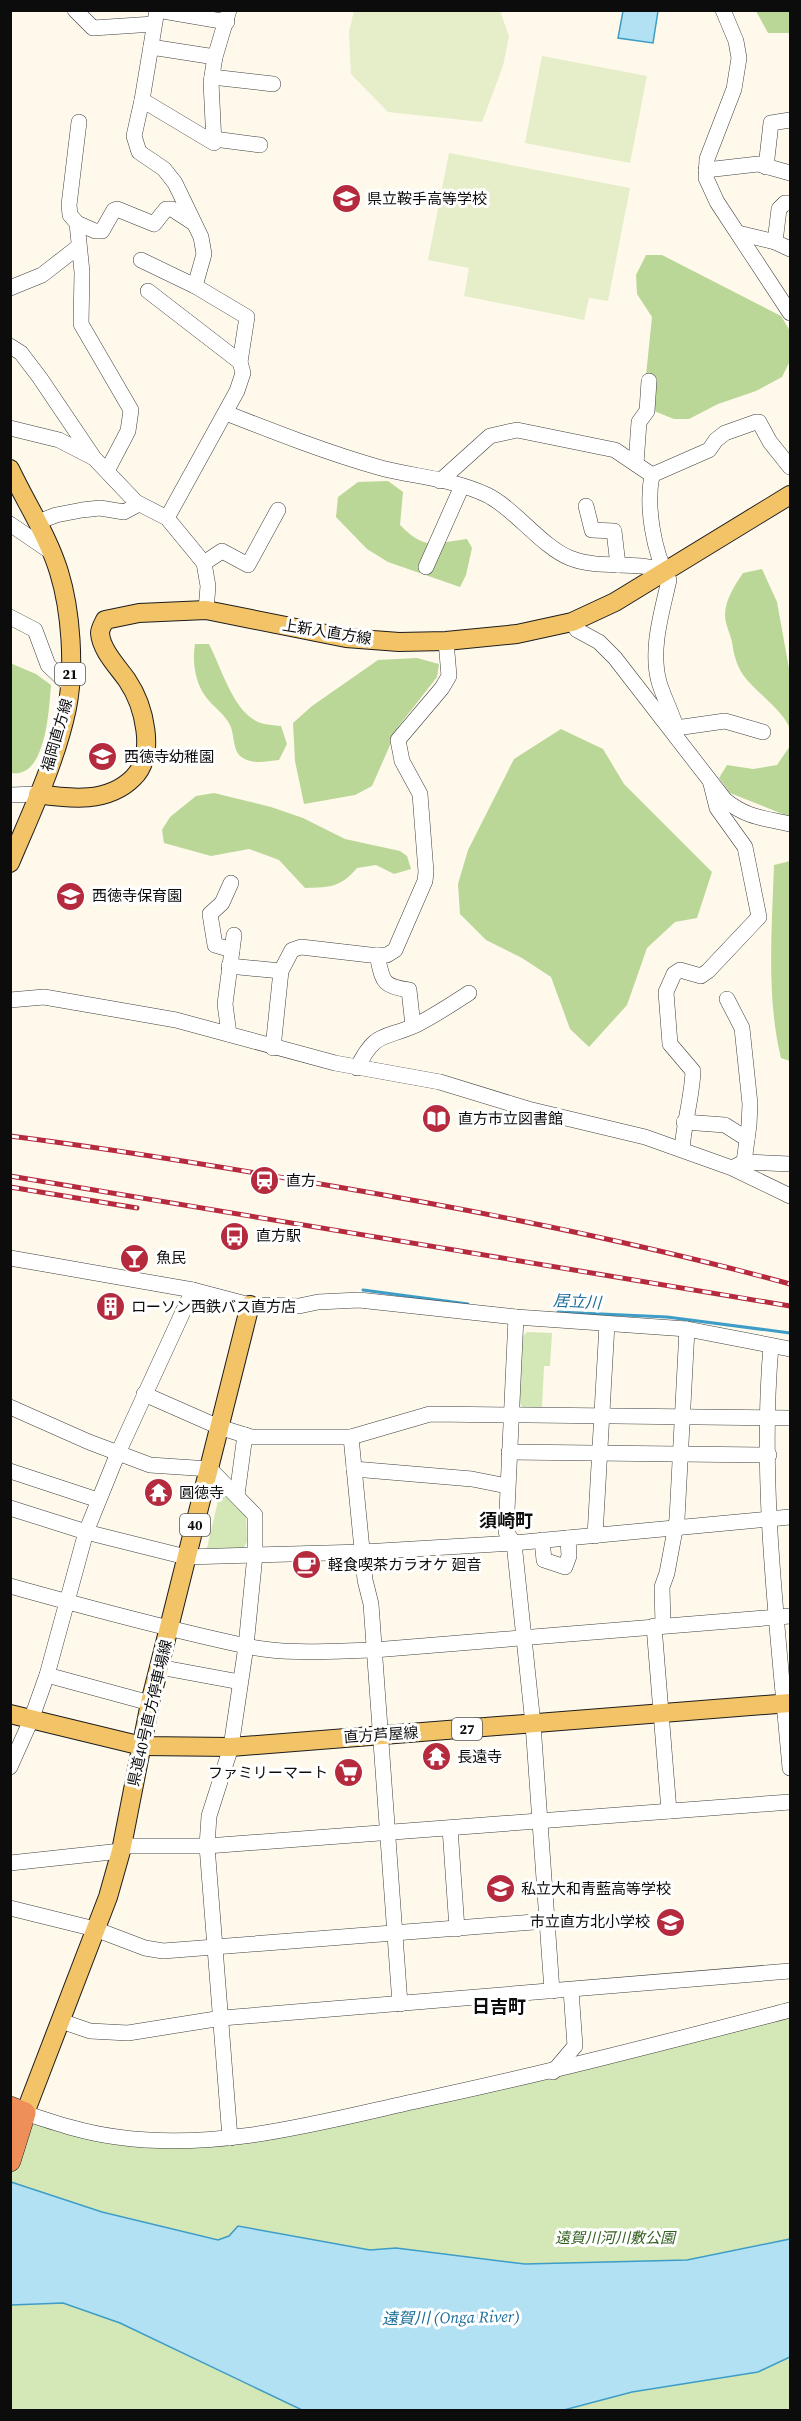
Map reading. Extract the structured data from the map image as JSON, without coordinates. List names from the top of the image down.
{
  "streets": {
    "main road": [
      "上新入直方線",
      "21",
      "福岡直方線",
      "40",
      "県道40号直方停車場線",
      "27",
      "直方芦屋線"
    ]
  },
  "crossings": [
    ["上新入直方線", "福岡直方線"],
    ["県道40号直方停車場線", "直方芦屋線"]
  ],
  "districts": ["須崎町", "日吉町"],
  "water": ["居立川", "遠賀川 (Onga River)"],
  "parks": ["遠賀川河川敷公園"],
  "places": {
    "school or university": [
      "県立鞍手高等学校",
      "西徳寺幼稚園",
      "西徳寺保育園",
      "私立大和青藍高等学校",
      "市立直方北小学校"
    ],
    "library": ["直方市立図書館"],
    "station": ["直方"],
    "bus stop": ["直方駅"],
    "bar": ["魚民"],
    "building": ["ローソン西鉄バス直方店"],
    "temple": ["圓徳寺", "長遠寺"],
    "cafe": ["軽食喫茶カラオケ 廻音"],
    "supermarket": ["ファミリーマート"]
  }
}
